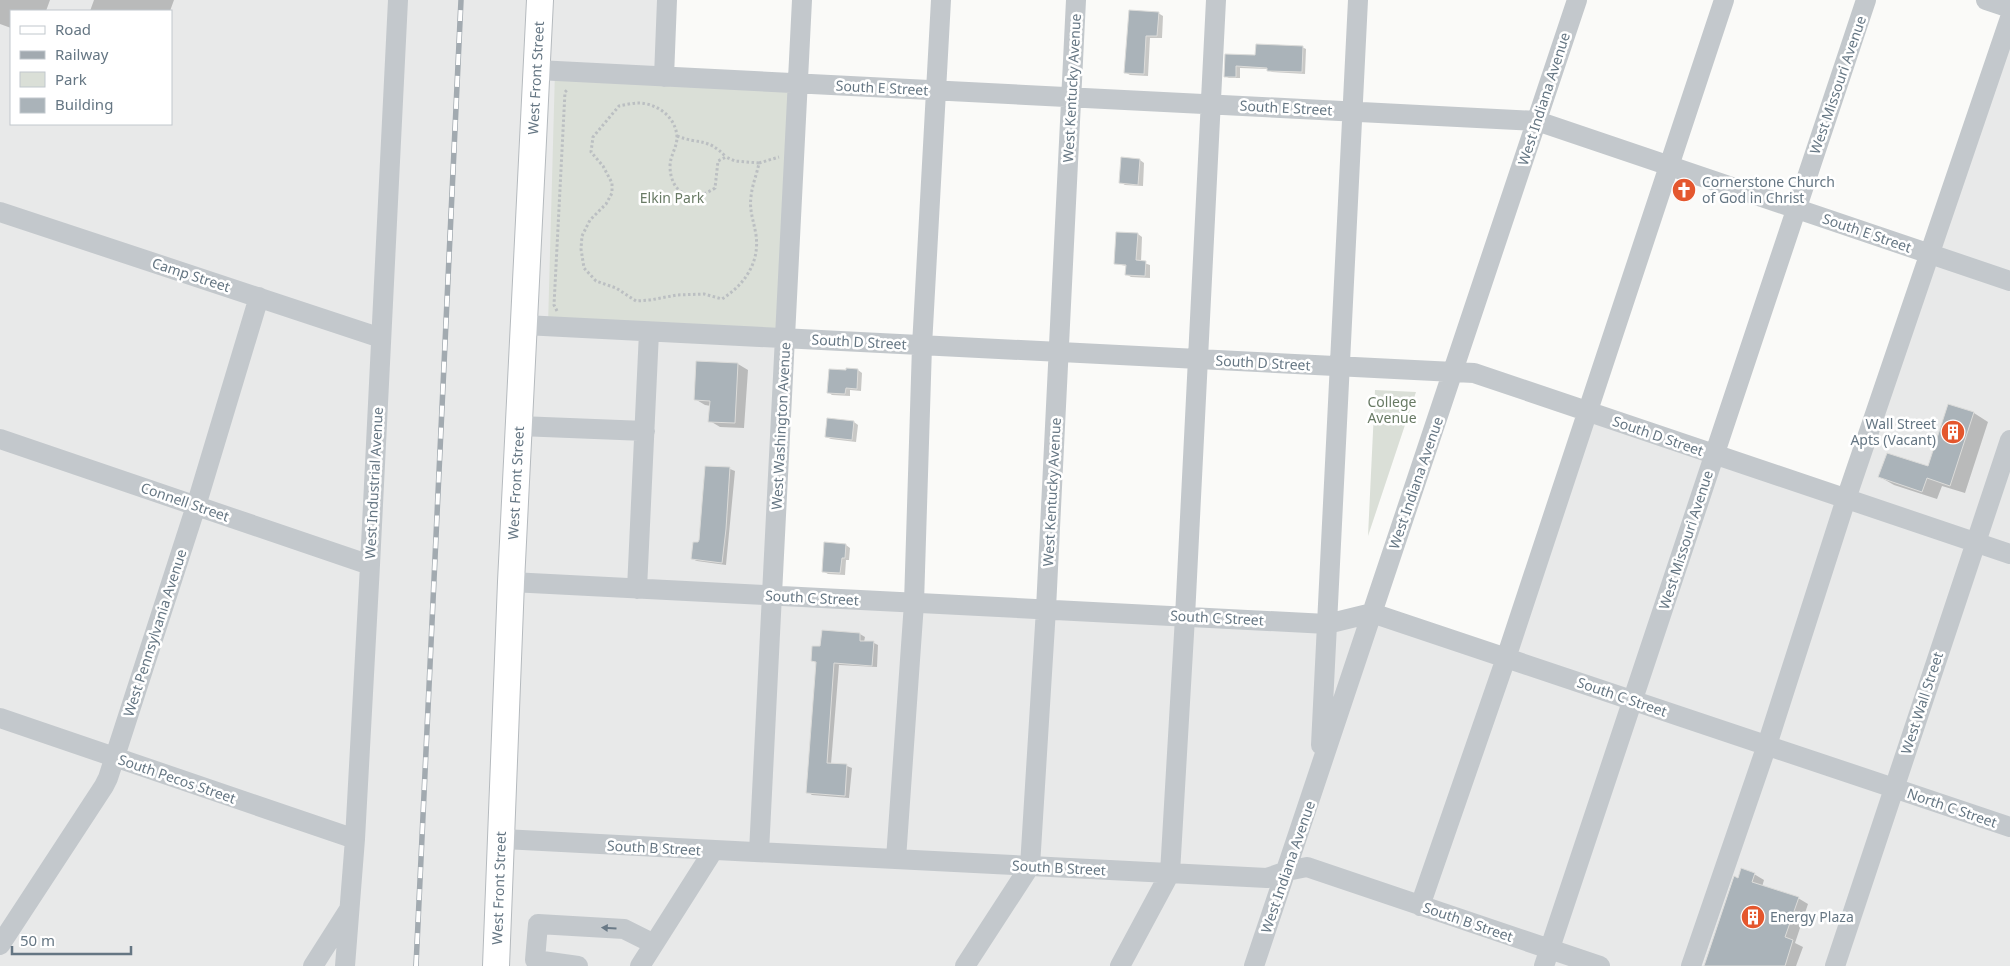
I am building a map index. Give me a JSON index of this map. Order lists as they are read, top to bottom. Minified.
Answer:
{"streets":{"main road":["West Front Street"],"street":["West Missouri Avenue","South E Street","West Kentucky Avenue","West Indiana Avenue","Camp Street","South D Street","West Washington Avenue","West Industrial Avenue","Connell Street","South C Street","West Pennsylvania Avenue","West Wall Street","South Pecos Street","North C Street","South B Street"]},"crossings":[["West Front Street","South E Street"],["West Front Street","South D Street"],["West Front Street","South C Street"],["West Front Street","South B Street"],["West Missouri Avenue","South E Street"],["West Missouri Avenue","South D Street"],["West Missouri Avenue","South C Street"],["West Missouri Avenue","South B Street"],["South E Street","West Kentucky Avenue"],["South E Street","West Indiana Avenue"],["South E Street","West Washington Avenue"],["West Kentucky Avenue","South D Street"],["West Kentucky Avenue","South C Street"],["West Kentucky Avenue","South B Street"],["West Indiana Avenue","South D Street"],["West Indiana Avenue","South C Street"],["West Indiana Avenue","South B Street"],["Camp Street","West Industrial Avenue"],["Camp Street","West Pennsylvania Avenue"],["South D Street","West Washington Avenue"],["South D Street","West Wall Street"],["West Washington Avenue","South C Street"],["West Washington Avenue","South B Street"],["West Industrial Avenue","Connell Street"],["West Industrial Avenue","South Pecos Street"],["Connell Street","West Pennsylvania Avenue"],["South C Street","West Wall Street"],["South C Street","North C Street"],["West Pennsylvania Avenue","South Pecos Street"],["West Wall Street","North C Street"]],"parks":["Elkin Park","College Avenue"],"places":{"church":["Cornerstone Church of God in Christ"],"building":["Wall Street Apts (Vacant)","Energy Plaza"]},"legend":["Road","Railway","Park","Building"],"scale_bar":"50 m"}
